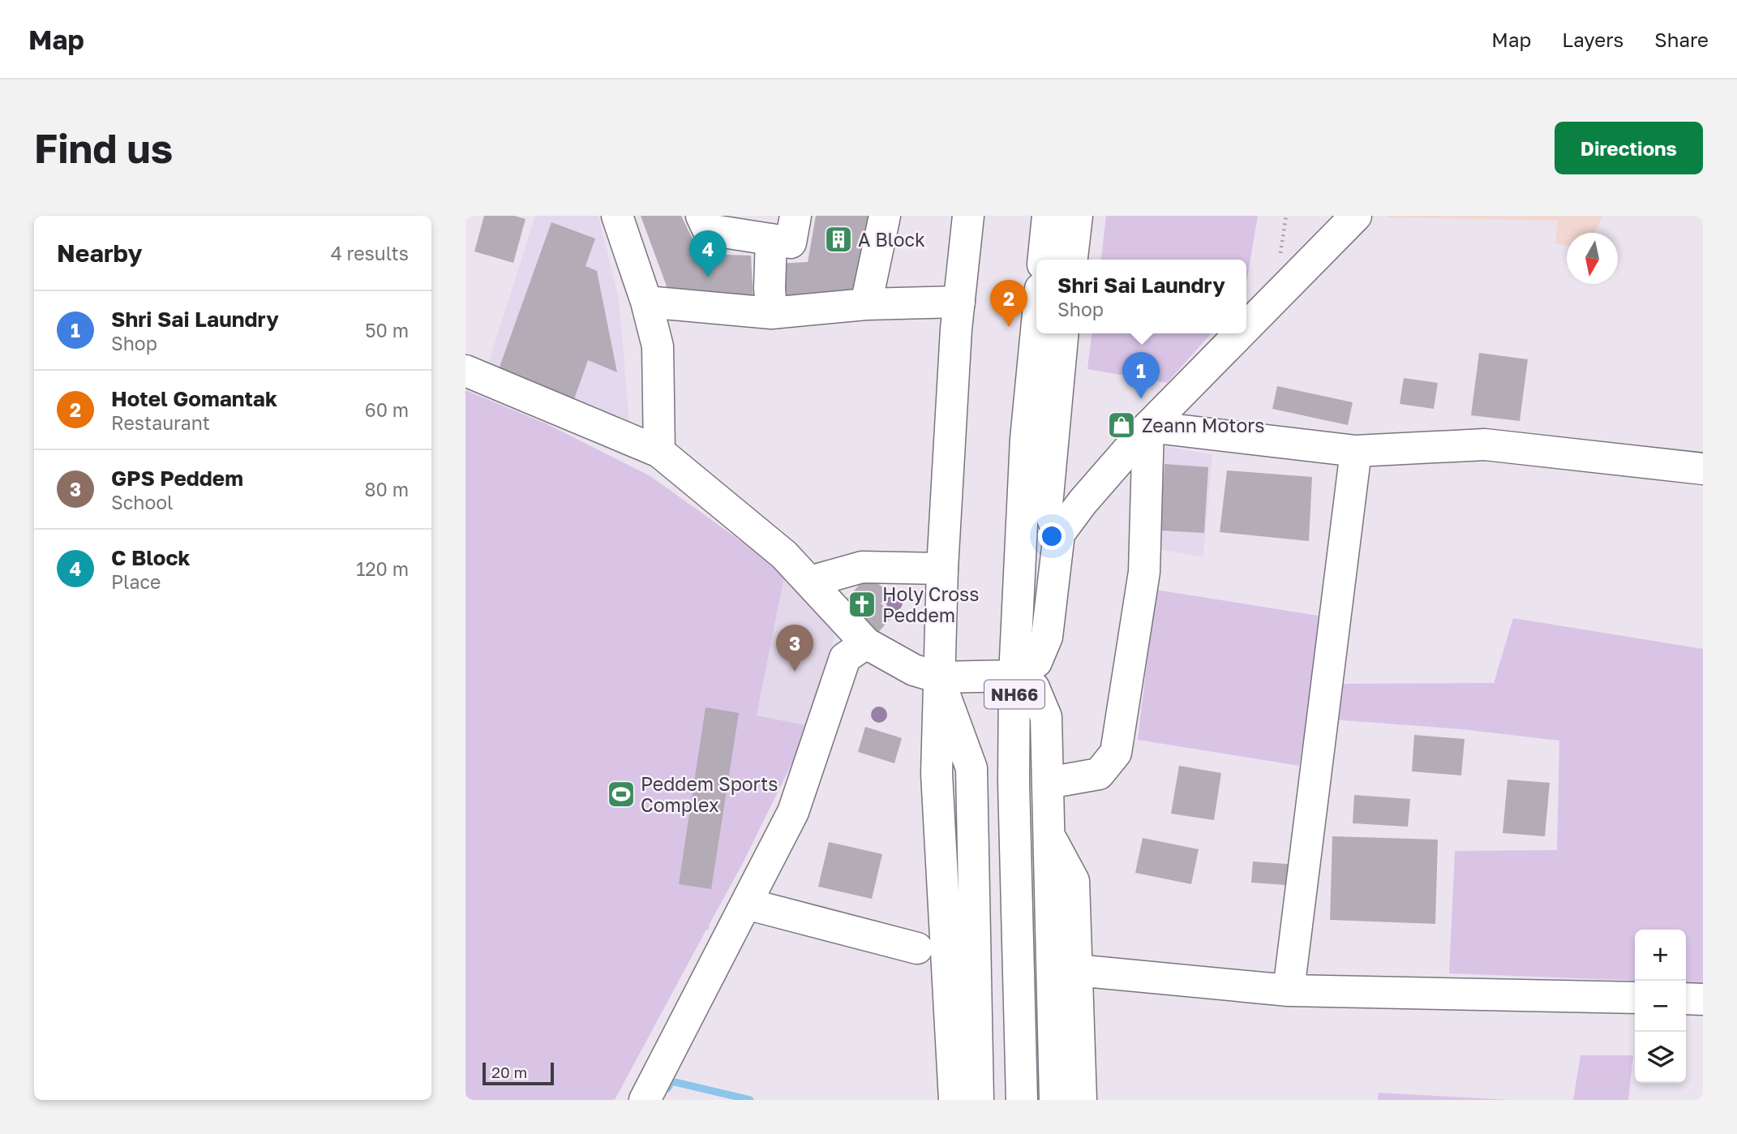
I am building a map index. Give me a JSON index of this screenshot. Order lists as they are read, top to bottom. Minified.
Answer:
{"streets":{"main road":["NH66"]},"places":{"building":["A Block"],"shop":["Zeann Motors"],"church":["Holy Cross Peddem"],"sports":["Peddem Sports Complex"]},"scale_bar":"20 m","north":"bottom","page":{"header":"Map","nav":["Map","Layers","Share"],"buttons":"Directions","title":"Find us","heading":["Nearby","4 results"],"pins":["4","2","1","3"],"popup":["Shri Sai Laundry","Shop"],"list":[{"mark":"1","name":"Shri Sai Laundry","note":"Shop","value":"50 m"},{"mark":"2","name":"Hotel Gomantak","note":"Restaurant","value":"60 m"},{"mark":"3","name":"GPS Peddem","note":"School","value":"80 m"},{"mark":"4","name":"C Block","note":"Place","value":"120 m"}],"map_buttons":["+","−"],"scale":"20 m"}}
